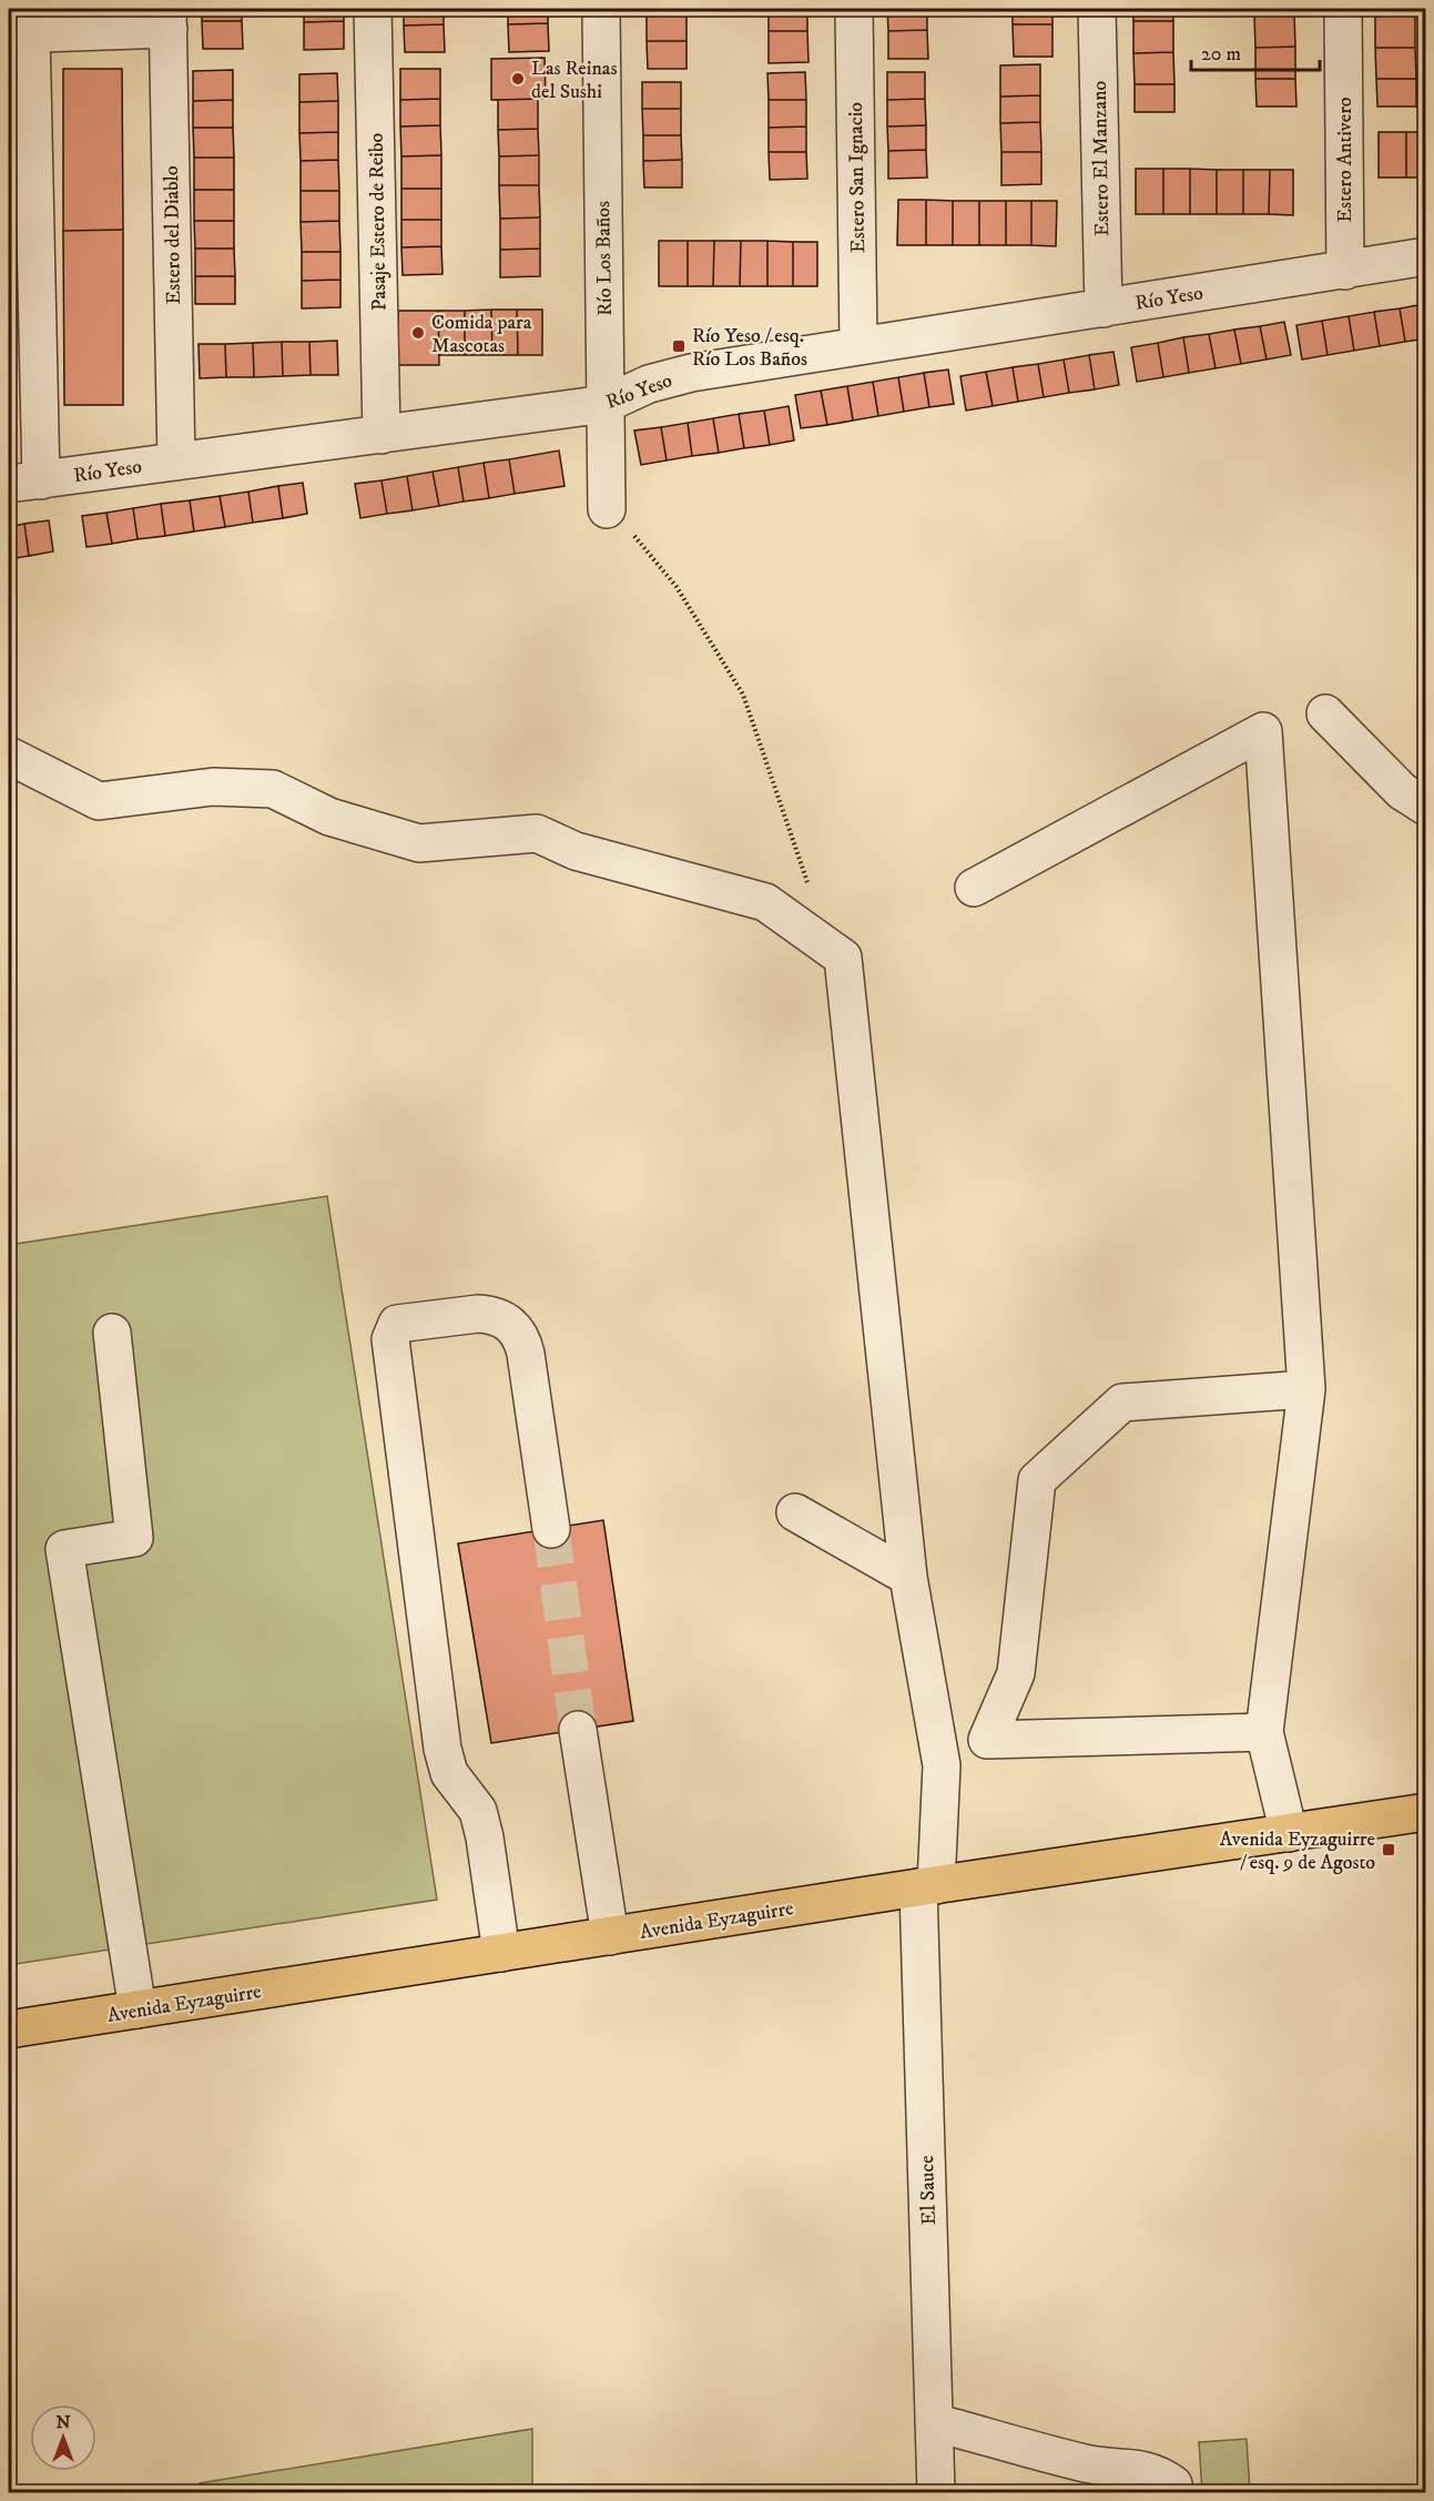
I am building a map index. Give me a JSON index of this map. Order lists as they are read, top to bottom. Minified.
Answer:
{"streets":{"main road":["Avenida Eyzaguirre"],"street":["Estero El Manzano","Estero Antivero","Estero San Ignacio","Pasaje Estero de Reibo","Estero del Diablo","Río Los Baños","Río Yeso","El Sauce"]},"crossings":[["Estero El Manzano","Río Yeso"],["Estero Antivero","Río Yeso"],["Estero San Ignacio","Río Yeso"],["Pasaje Estero de Reibo","Río Yeso"],["Estero del Diablo","Río Yeso"],["Río Los Baños","Río Yeso"],["Avenida Eyzaguirre","El Sauce"]],"places":{"other":["Las Reinas del Sushi","Comida para Mascotas"],"transit":["Río Yeso / esq. Río Los Baños","Avenida Eyzaguirre / esq. 9 de Agosto"]},"scale_bar":"20 m","north":"top"}
